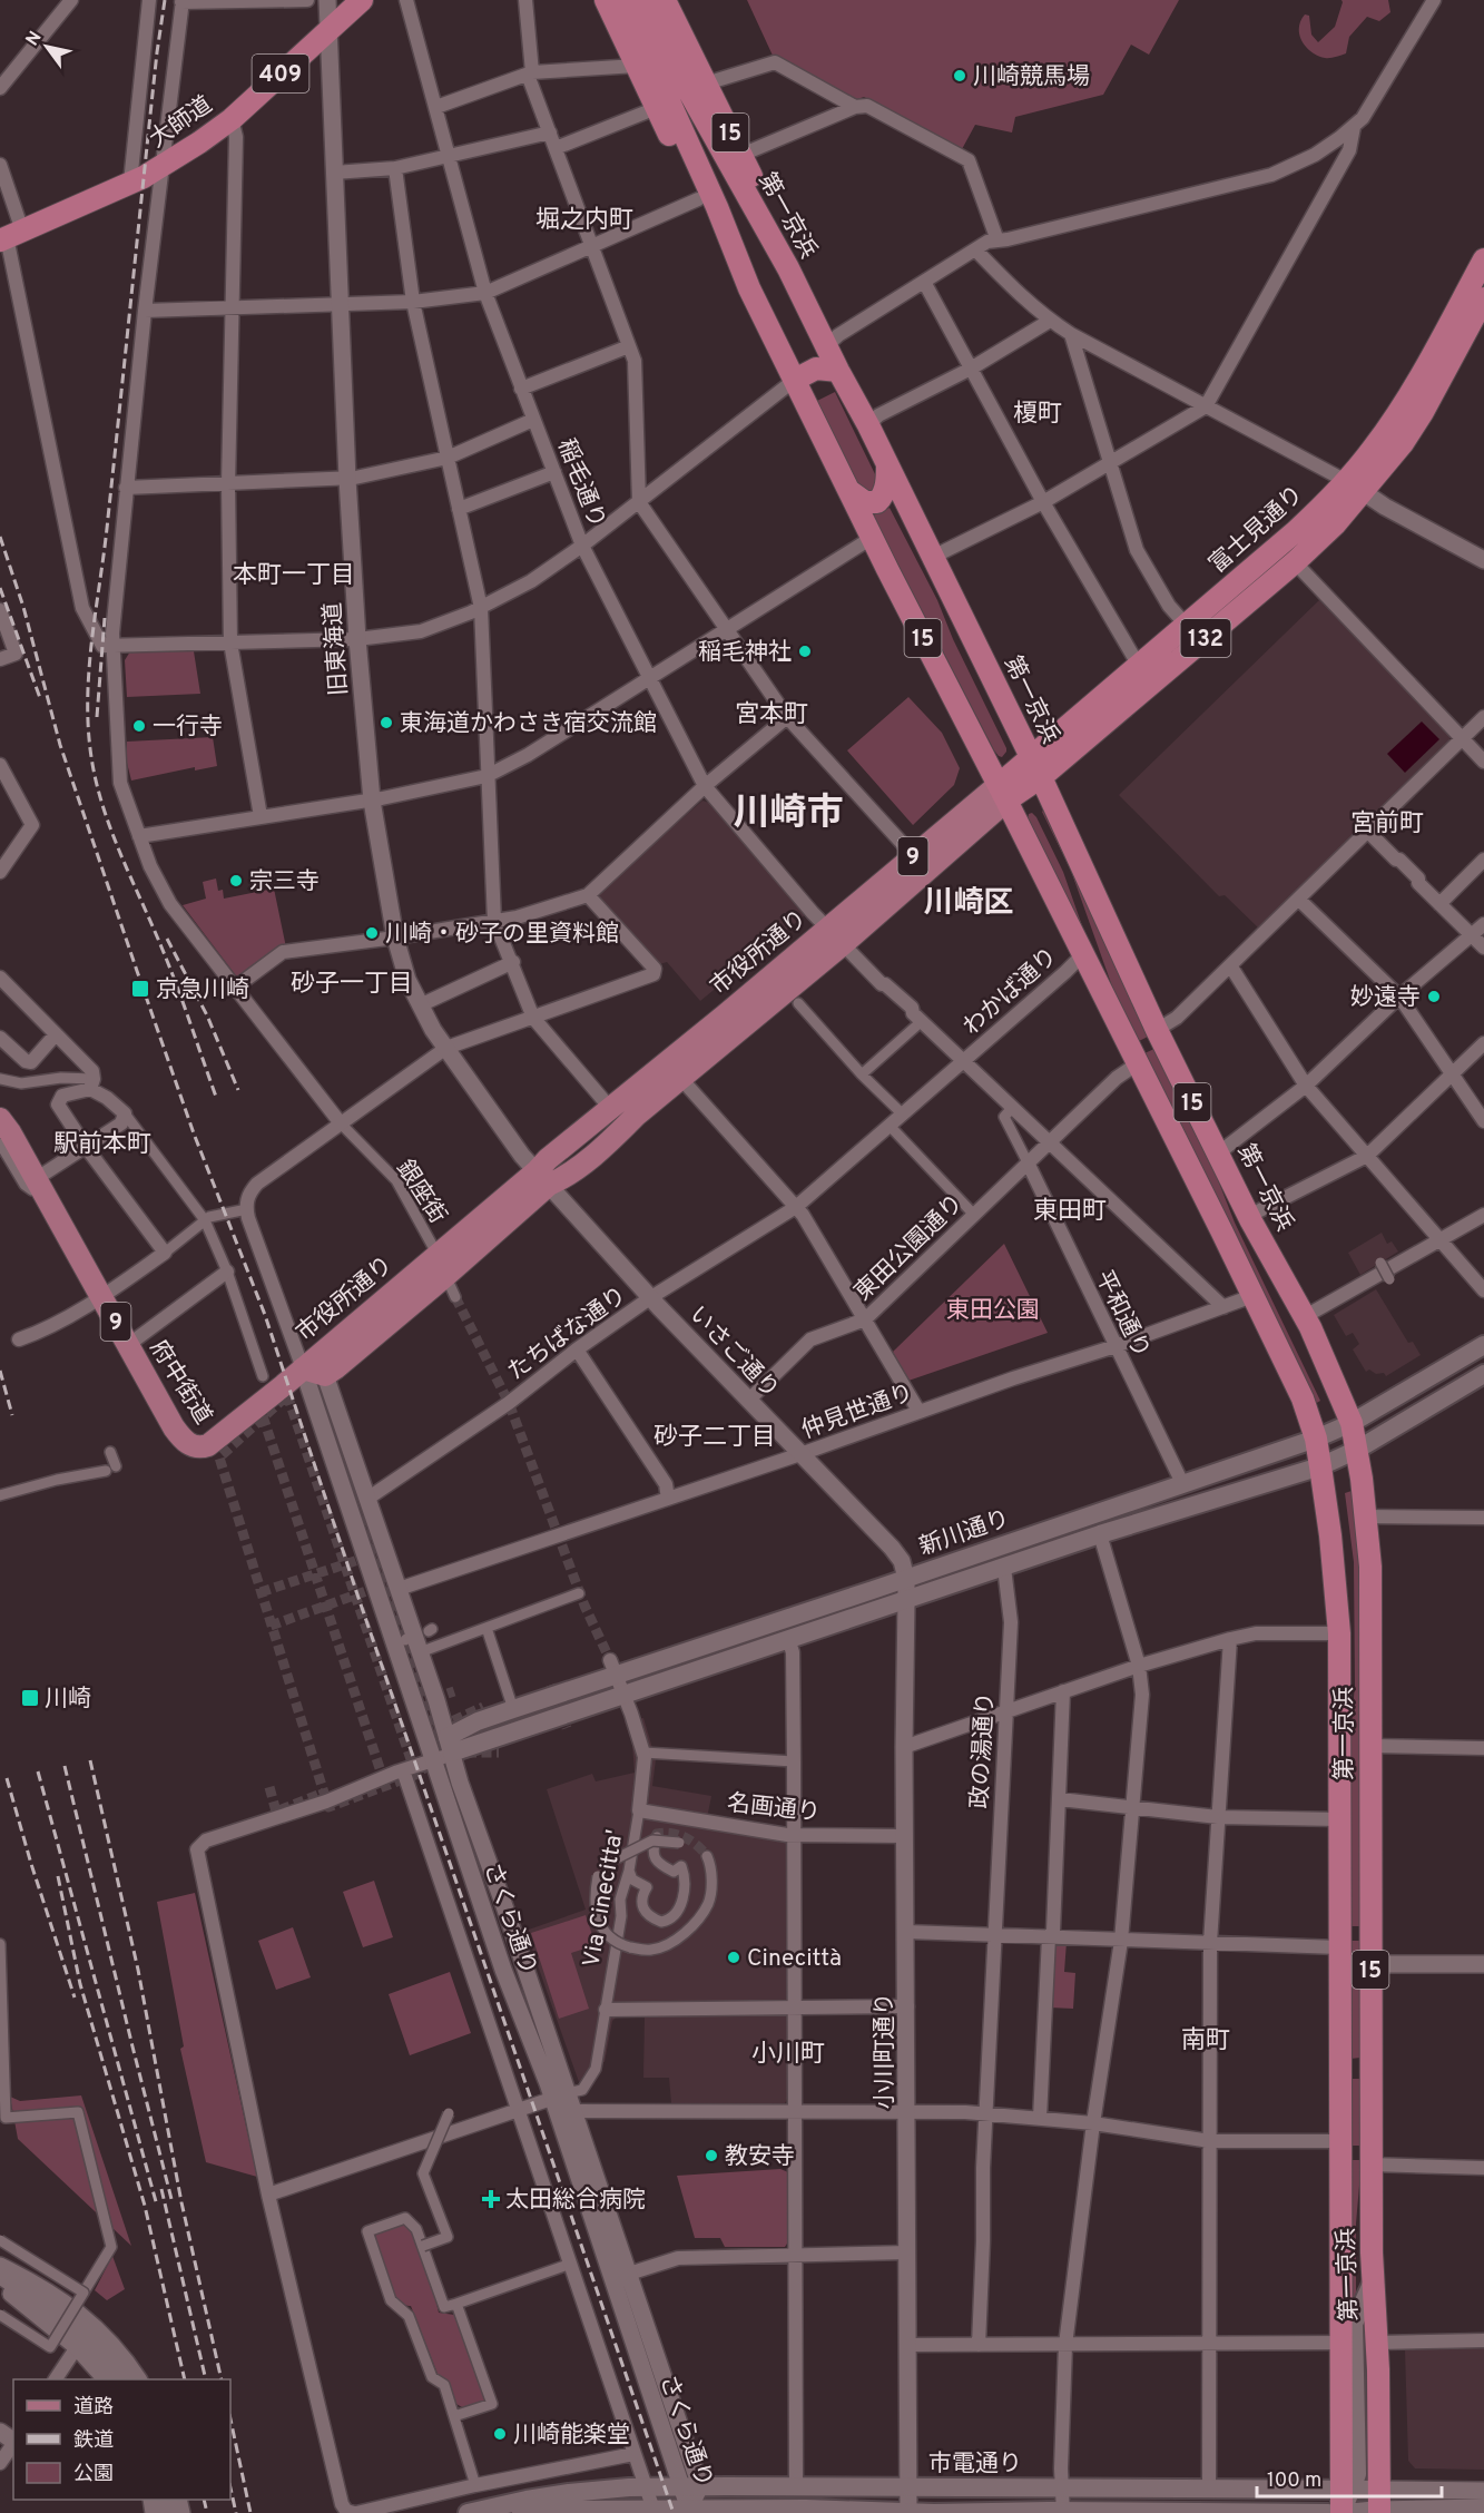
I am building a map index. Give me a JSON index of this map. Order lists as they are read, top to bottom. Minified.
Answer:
{"streets":{"highway":["409","大師道","15","第一京浜","富士見通り","132"],"main road":["9","市役所通り","府中街道","新川通り","市電通り"],"street":["稲毛通り","旧東海道","わかば通り","銀座街","東田公園通り","平和通り","たちばな通り","いさご通り","仲見世通り","政の湯通り","名画通り","Via Cinecitta'","さくら通り","小川町通り"]},"crossings":[["大師道","旧東海道"],["15","第一京浜"],["第一京浜","富士見通り"],["第一京浜","132"],["第一京浜","市役所通り"],["第一京浜","わかば通り"],["第一京浜","仲見世通り"],["第一京浜","新川通り"],["第一京浜","市電通り"],["稲毛通り","市役所通り"],["富士見通り","132"],["富士見通り","市役所通り"],["132","市役所通り"],["旧東海道","市役所通り"],["旧東海道","いさご通り"],["市役所通り","銀座街"],["市役所通り","いさご通り"],["市役所通り","府中街道"],["市役所通り","さくら通り"],["わかば通り","たちばな通り"],["東田公園通り","平和通り"],["東田公園通り","いさご通り"],["平和通り","仲見世通り"],["平和通り","新川通り"],["たちばな通り","いさご通り"],["たちばな通り","さくら通り"],["いさご通り","仲見世通り"],["いさご通り","新川通り"],["いさご通り","小川町通り"],["府中街道","さくら通り"],["仲見世通り","さくら通り"],["新川通り","政の湯通り"],["新川通り","Via Cinecitta'"],["新川通り","さくら通り"],["新川通り","小川町通り"],["名画通り","Via Cinecitta'"],["名画通り","小川町通り"],["Via Cinecitta'","さくら通り"],["さくら通り","市電通り"],["小川町通り","市電通り"]],"districts":["堀之内町","榎町","本町一丁目","宮本町","川崎市","宮前町","川崎区","砂子一丁目","駅前本町","東田町","砂子二丁目","南町","小川町"],"parks":["東田公園"],"places":{"other":["川崎競馬場","稲毛神社","東海道かわさき宿交流館","一行寺","宗三寺","川崎・砂子の里資料館","妙遠寺","Cinecittà","教安寺","川崎能楽堂"],"transit":["京急川崎","川崎"],"health":["太田総合病院"]},"legend":["道路","鉄道","公園"],"scale_bar":"100 m","north":"top left"}
